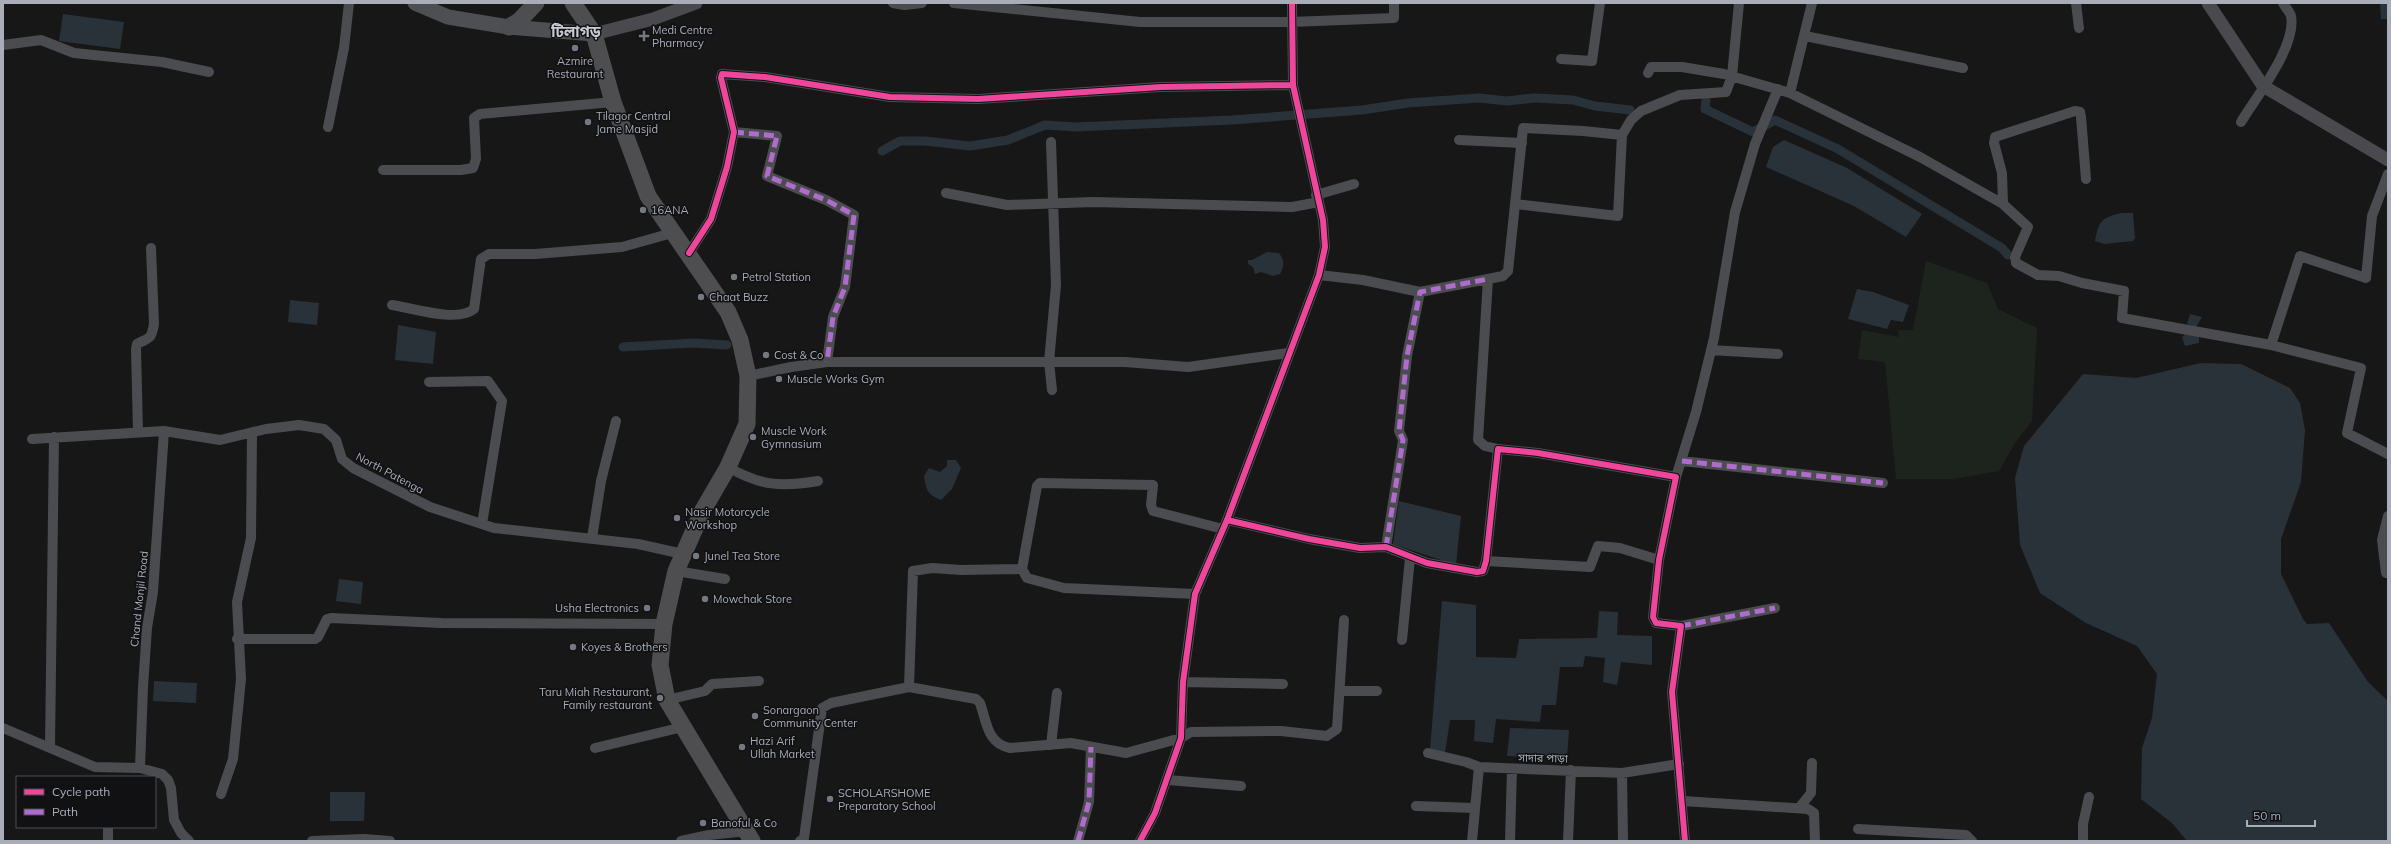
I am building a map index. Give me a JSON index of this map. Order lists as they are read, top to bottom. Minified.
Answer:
{"streets":{"street":["North Patenga","Chand Monjil Road","সাদার পাড়া"]},"crossings":[["North Patenga","Chand Monjil Road"]],"districts":["টিলাগড়"],"places":{"health":["Medi Centre Pharmacy"],"other":["Azmire Restaurant","Tilagor Central Jame Masjid","16ANA","Petrol Station","Chaat Buzz","Cost & Co","Muscle Works Gym","Muscle Work Gymnasium","Nasir Motorcycle Workshop","Junel Tea Store","Mowchak Store","Usha Electronics","Koyes & Brothers","Taru Miah Restaurant, Family restaurant","Sonargaon Community Center","Hazi Arif Ullah Market","SCHOLARSHOME Preparatory School","Banoful & Co"]},"legend":["Cycle path","Path"],"scale_bar":"50 m"}
